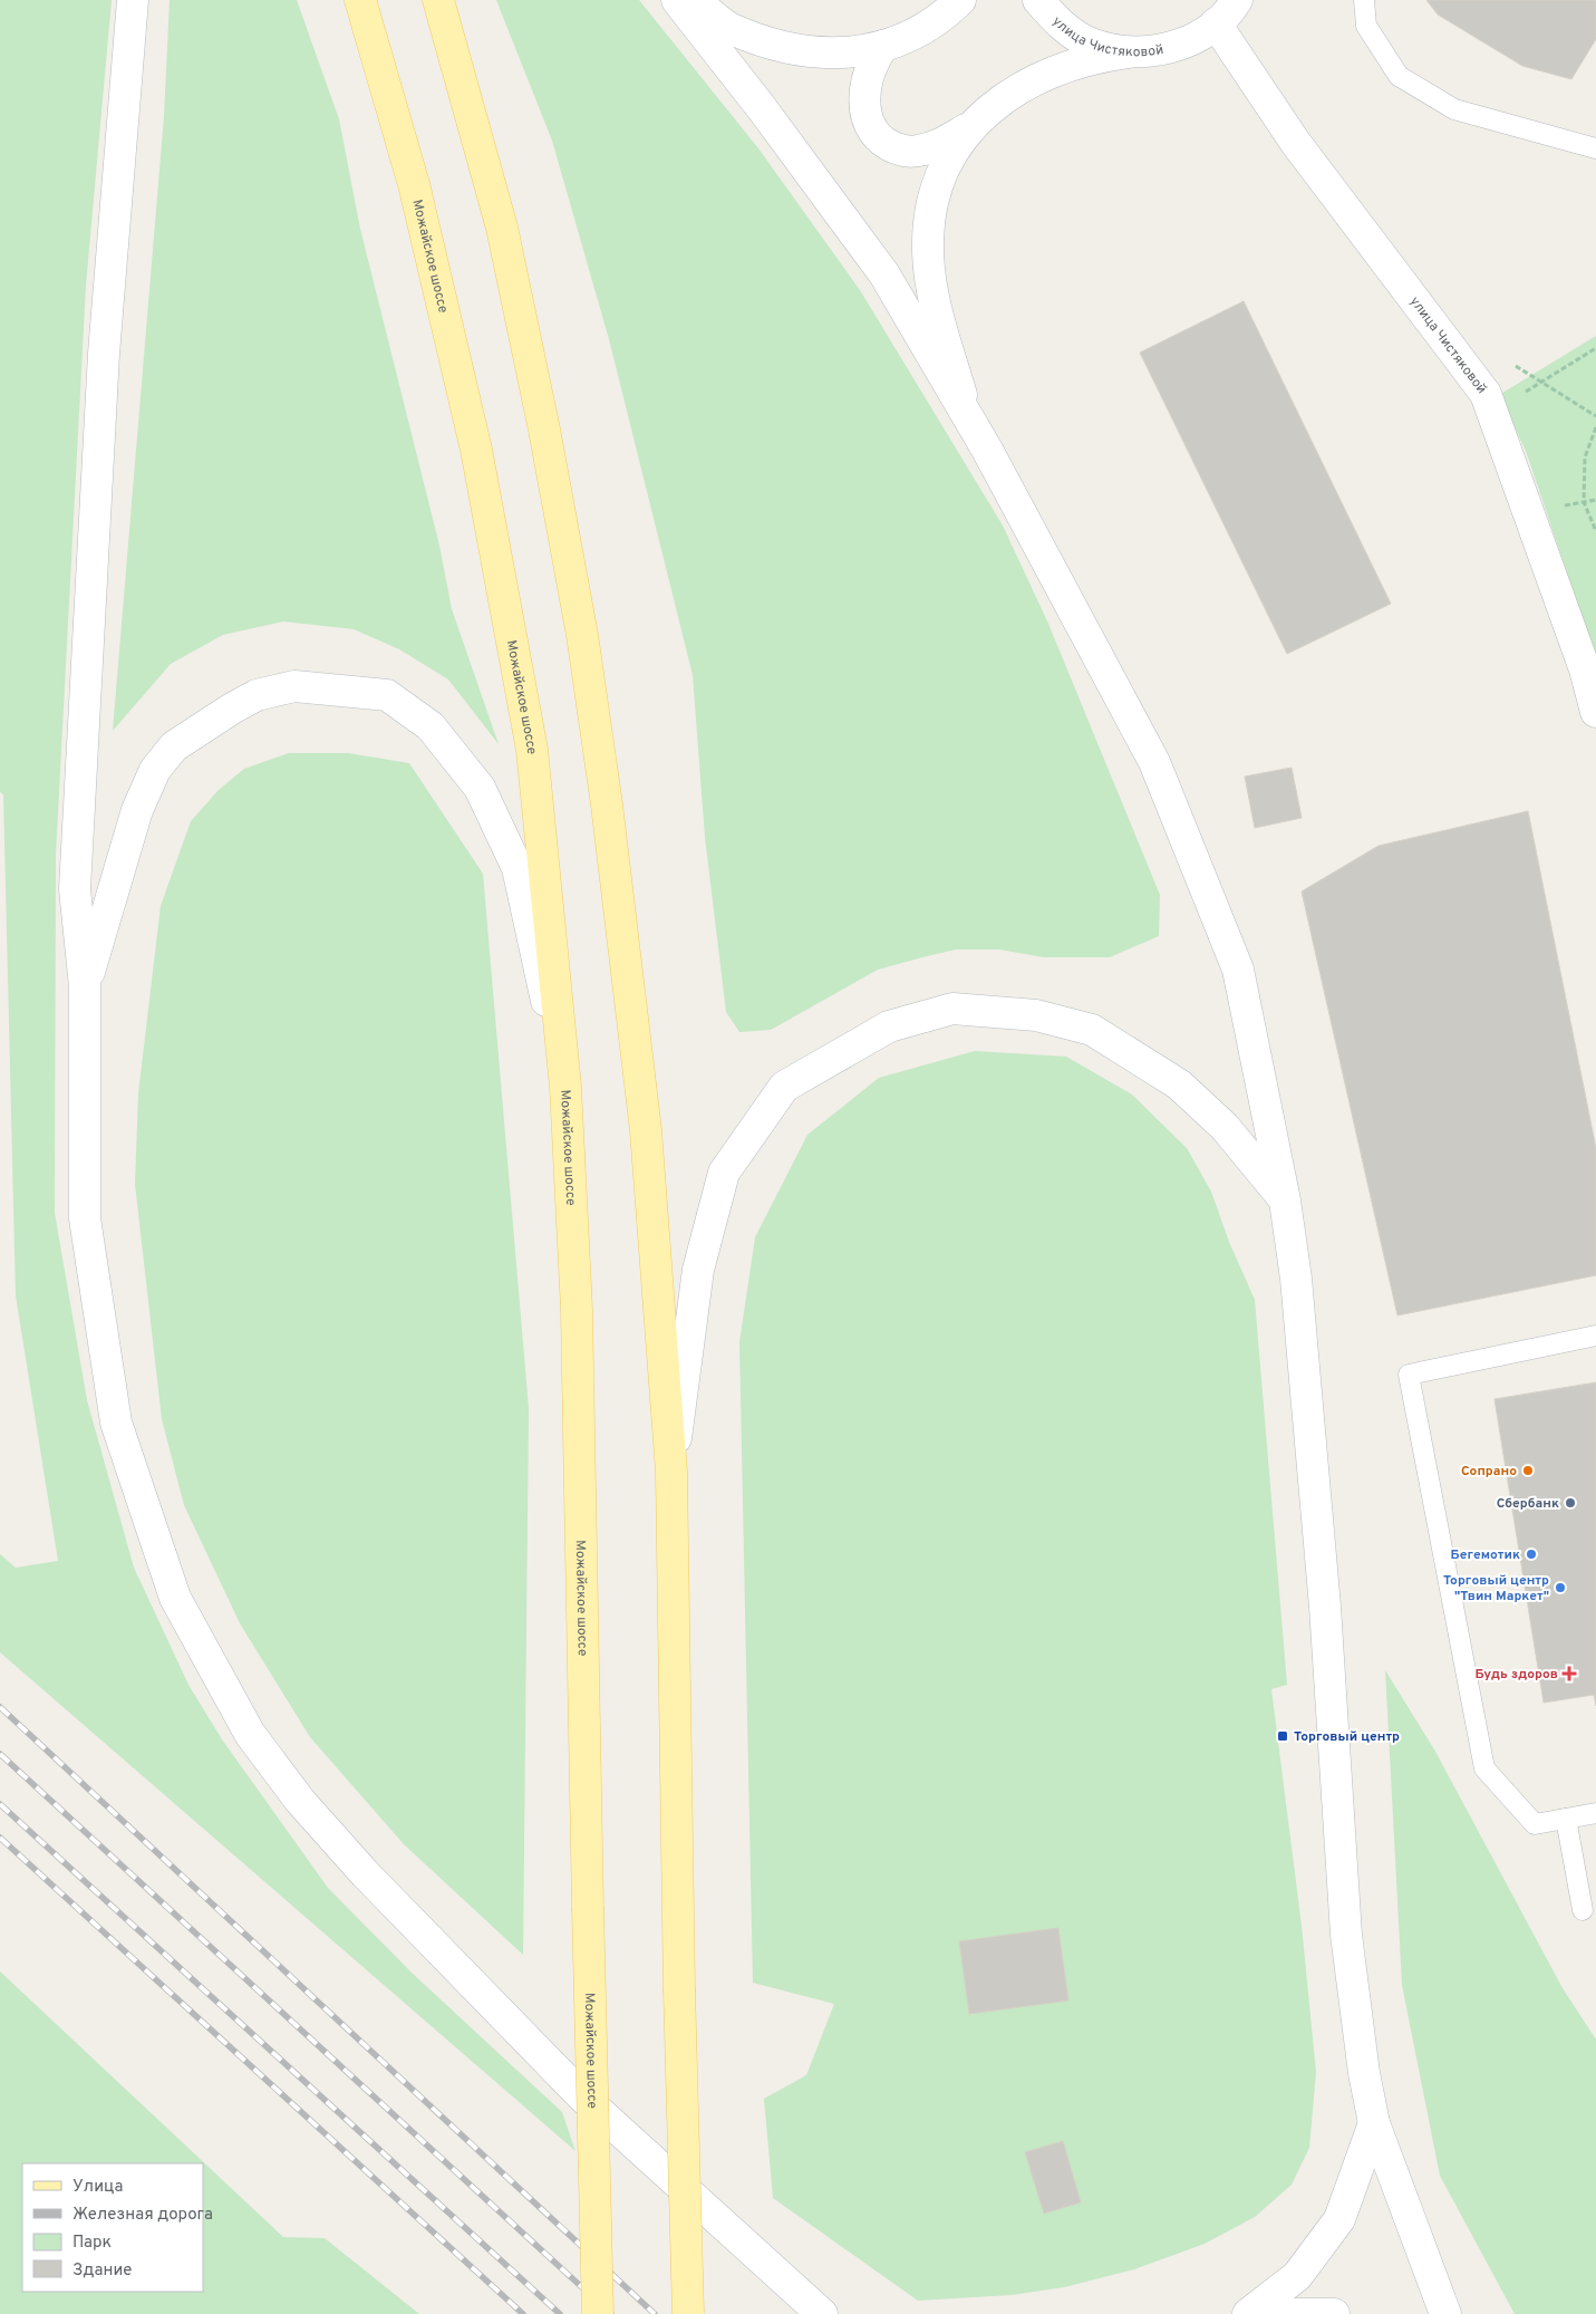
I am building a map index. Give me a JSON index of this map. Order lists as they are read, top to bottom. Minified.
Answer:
{"streets":{"main road":["Можайское шоссе"],"street":["улица Чистяковой"]},"places":{"other":["Сопрано","Сбербанк","Бегемотик","Торговый центр \"Твин Маркет\""],"health":["Будь здоров"],"transit":["Торговый центр"]},"legend":["Улица","Железная дорога","Парк","Здание"]}
